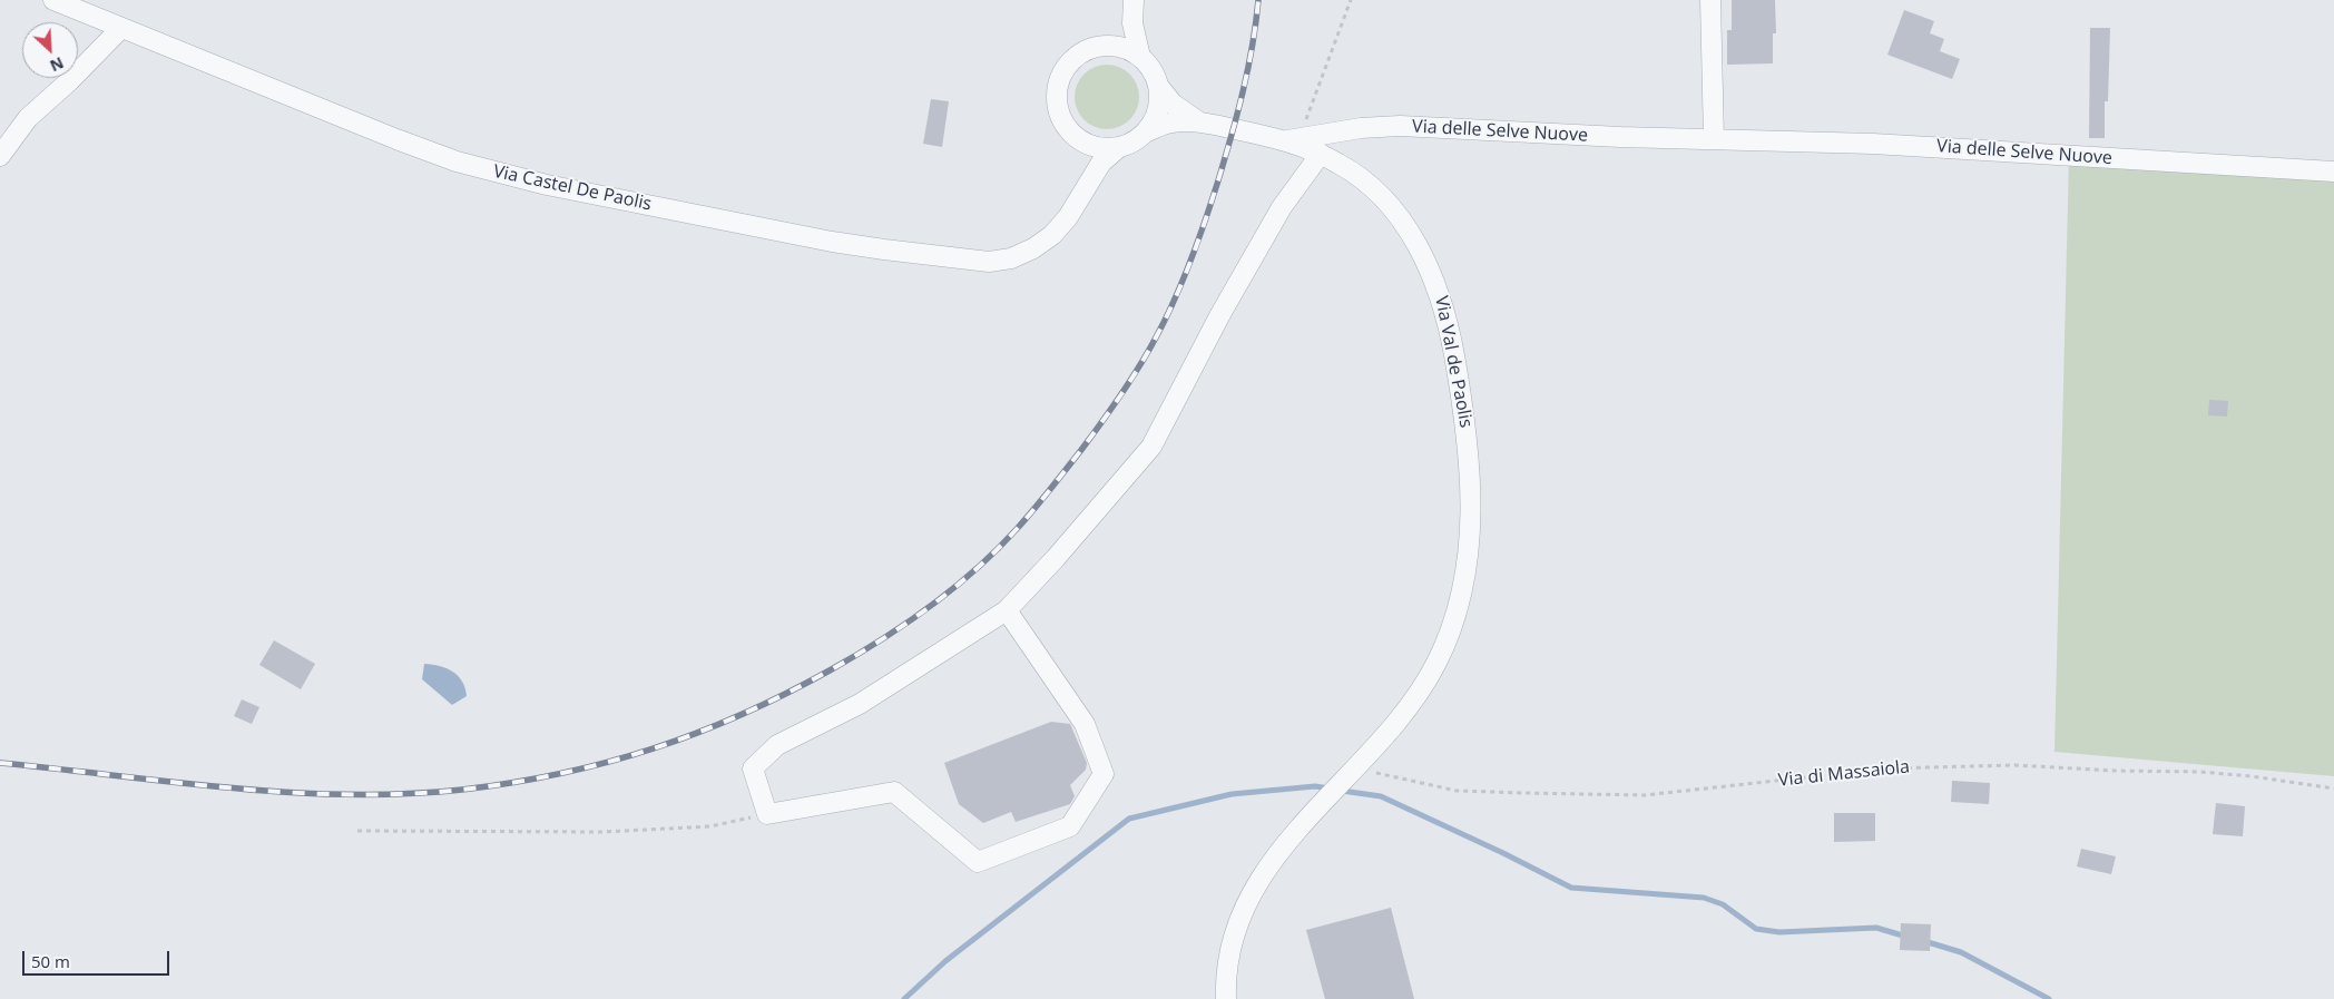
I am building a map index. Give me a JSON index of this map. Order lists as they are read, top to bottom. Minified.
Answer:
{"streets":{"street":["Via delle Selve Nuove","Via Castel De Paolis","Via Val de Paolis"],"path":["Via di Massaiola"]},"crossings":[["Via delle Selve Nuove","Via Val de Paolis"],["Via Castel De Paolis","Via Val de Paolis"],["Via Val de Paolis","Via di Massaiola"]],"scale_bar":"50 m","north":"bottom right"}
